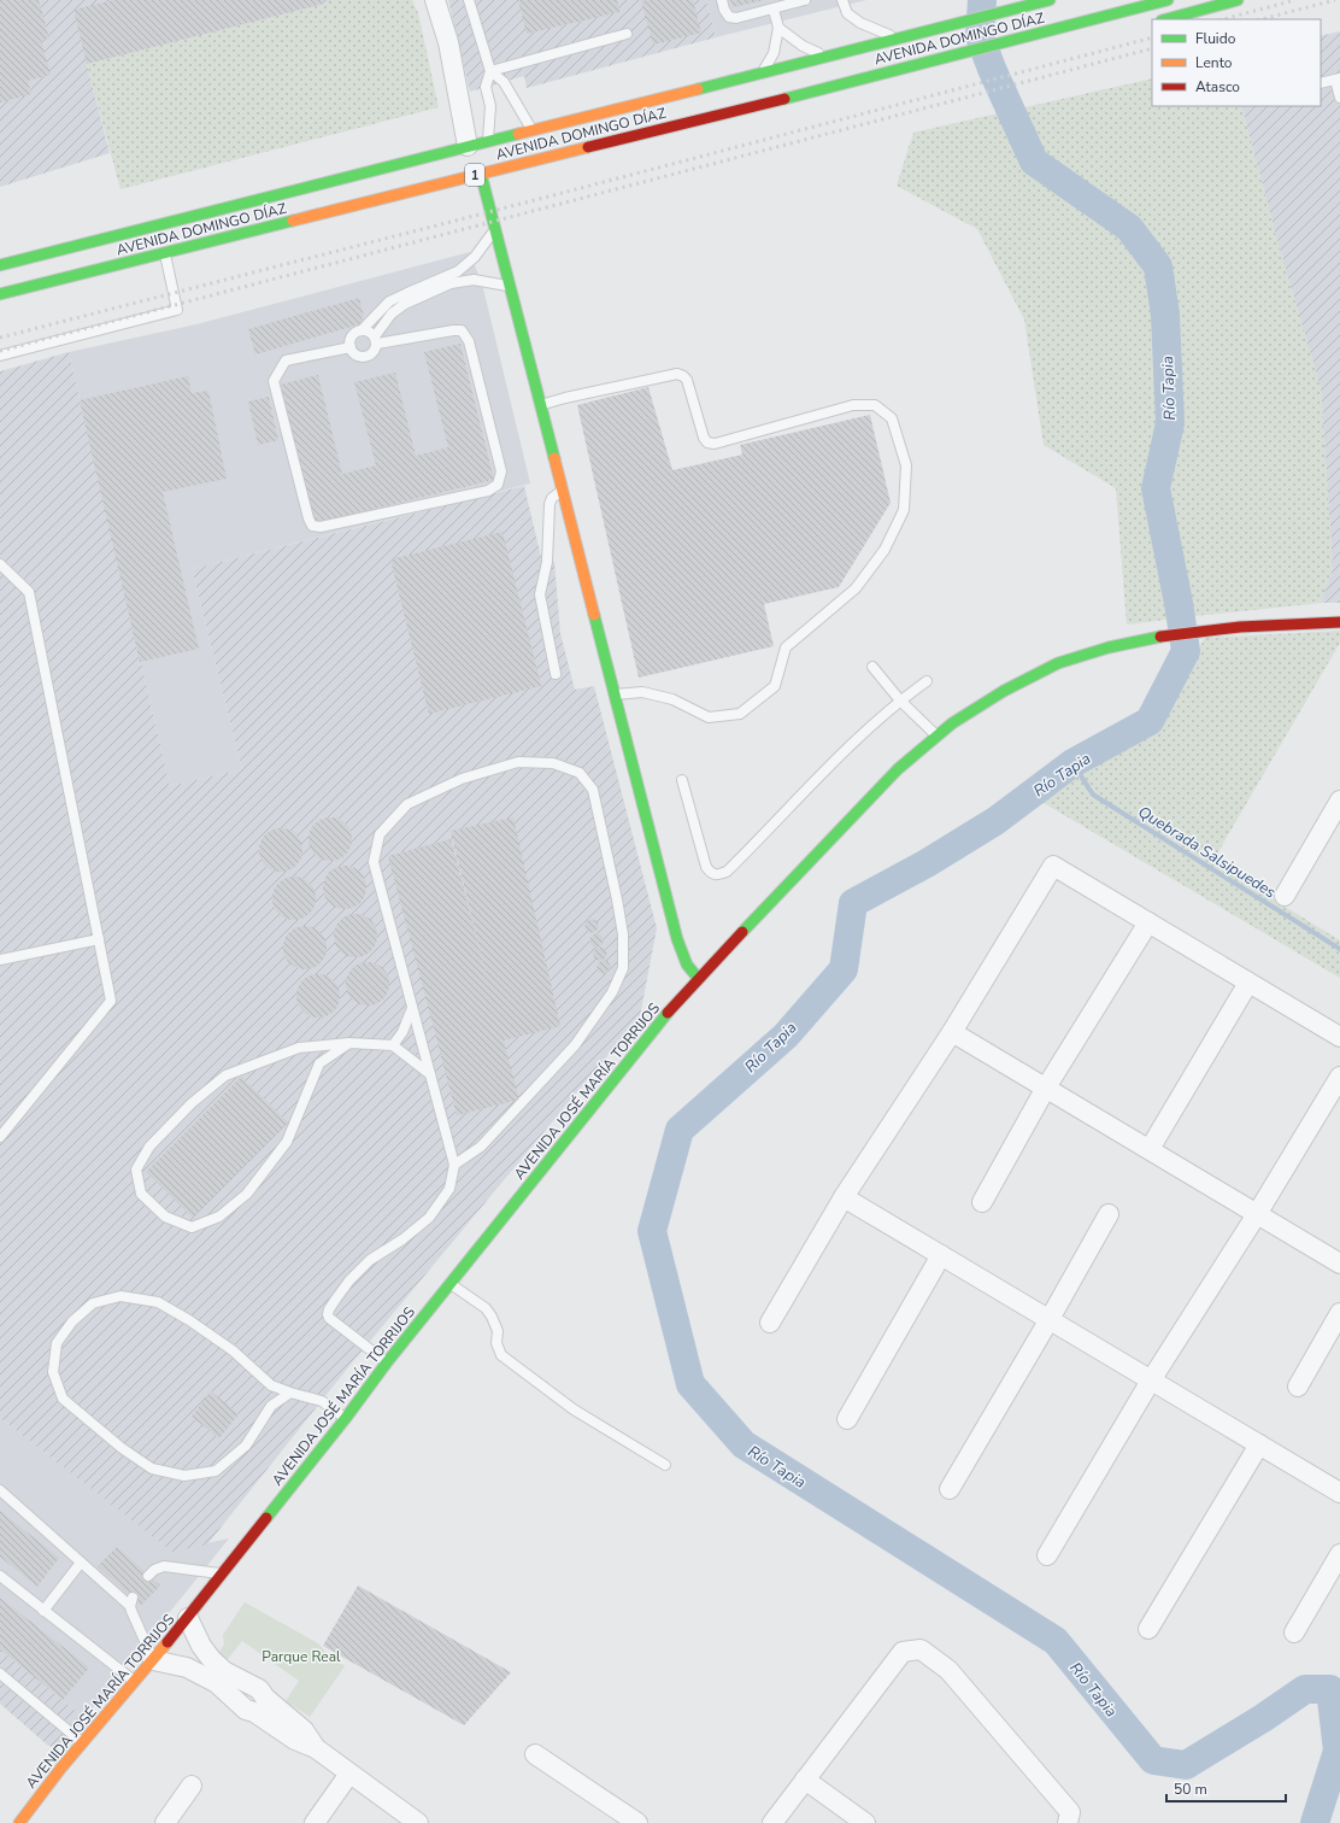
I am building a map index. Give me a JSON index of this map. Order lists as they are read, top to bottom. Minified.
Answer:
{"streets":{"main road":["AVENIDA DOMINGO DÍAZ","1","AVENIDA JOSÉ MARÍA TORRIJOS"]},"water":["Río Tapia","Quebrada Salsipuedes"],"parks":["Parque Real"],"legend":["Fluido","Lento","Atasco"],"scale_bar":"50 m"}
